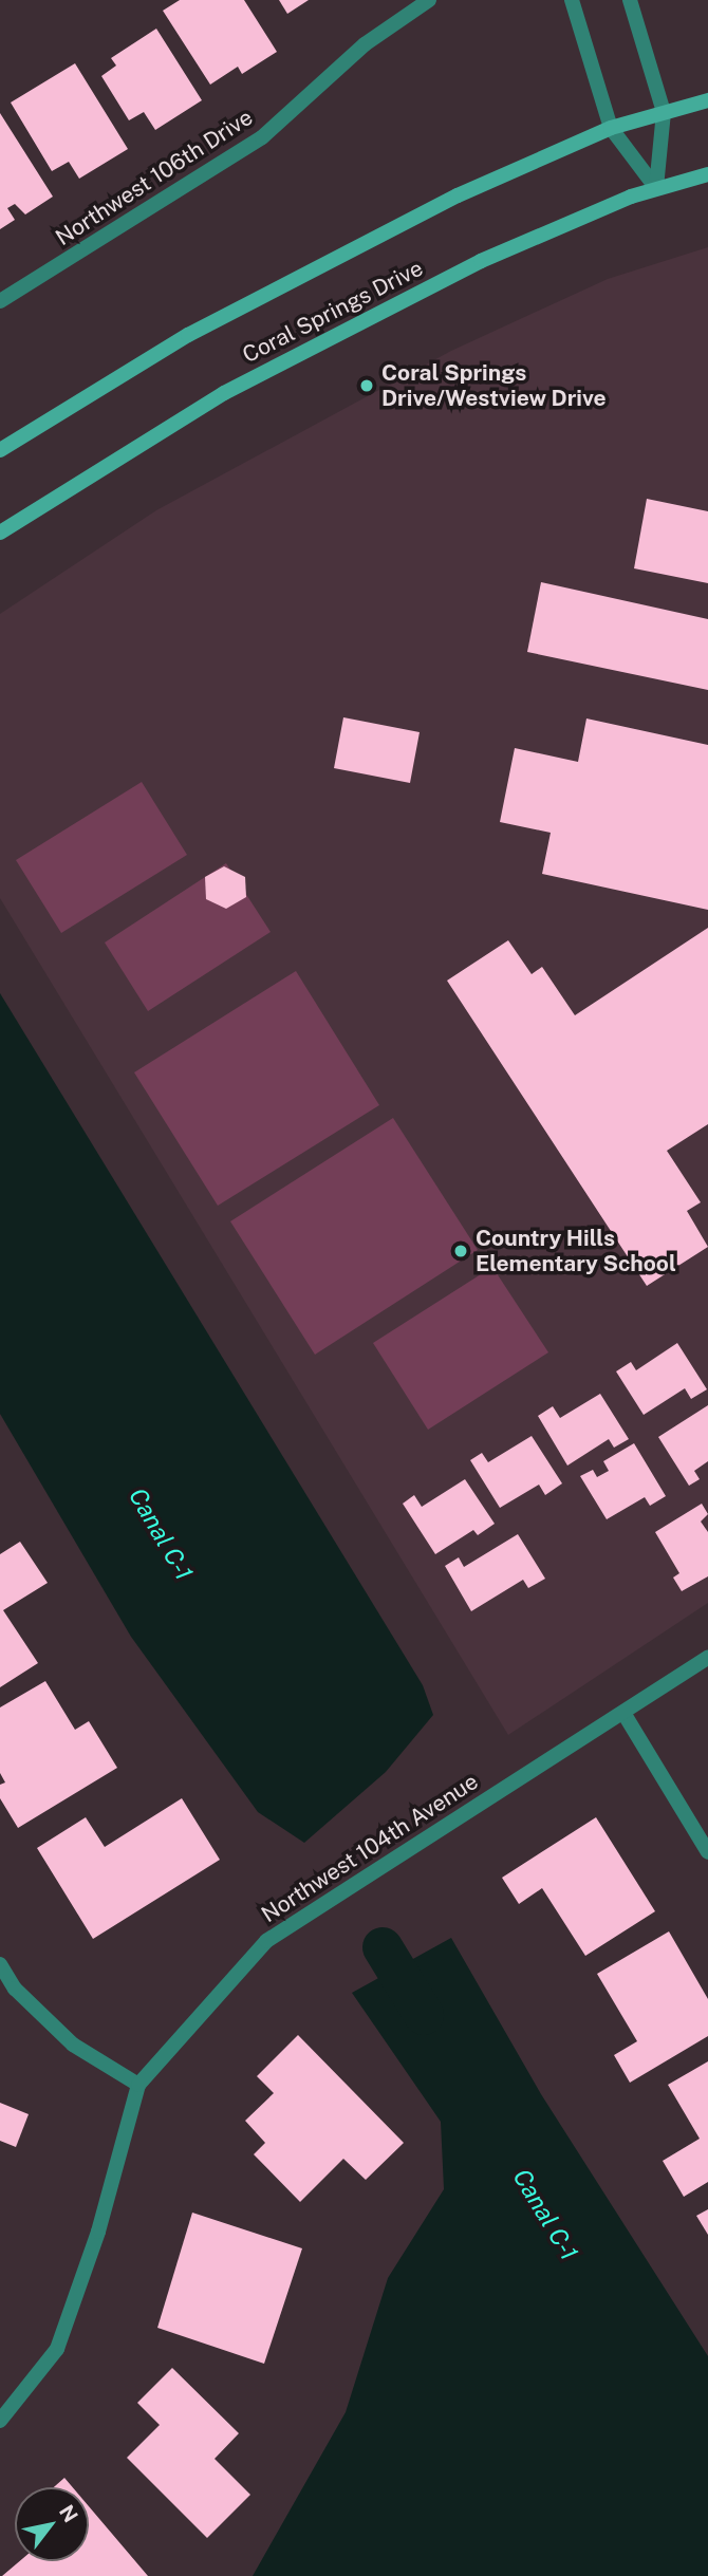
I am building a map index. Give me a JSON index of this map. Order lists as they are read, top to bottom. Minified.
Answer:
{"streets":{"main road":["Coral Springs Drive"],"street":["Northwest 106th Drive","Northwest 104th Avenue"]},"water":["Canal C-1"],"places":["Coral Springs Drive/Westview Drive","Country Hills Elementary School"],"north":"top right"}
